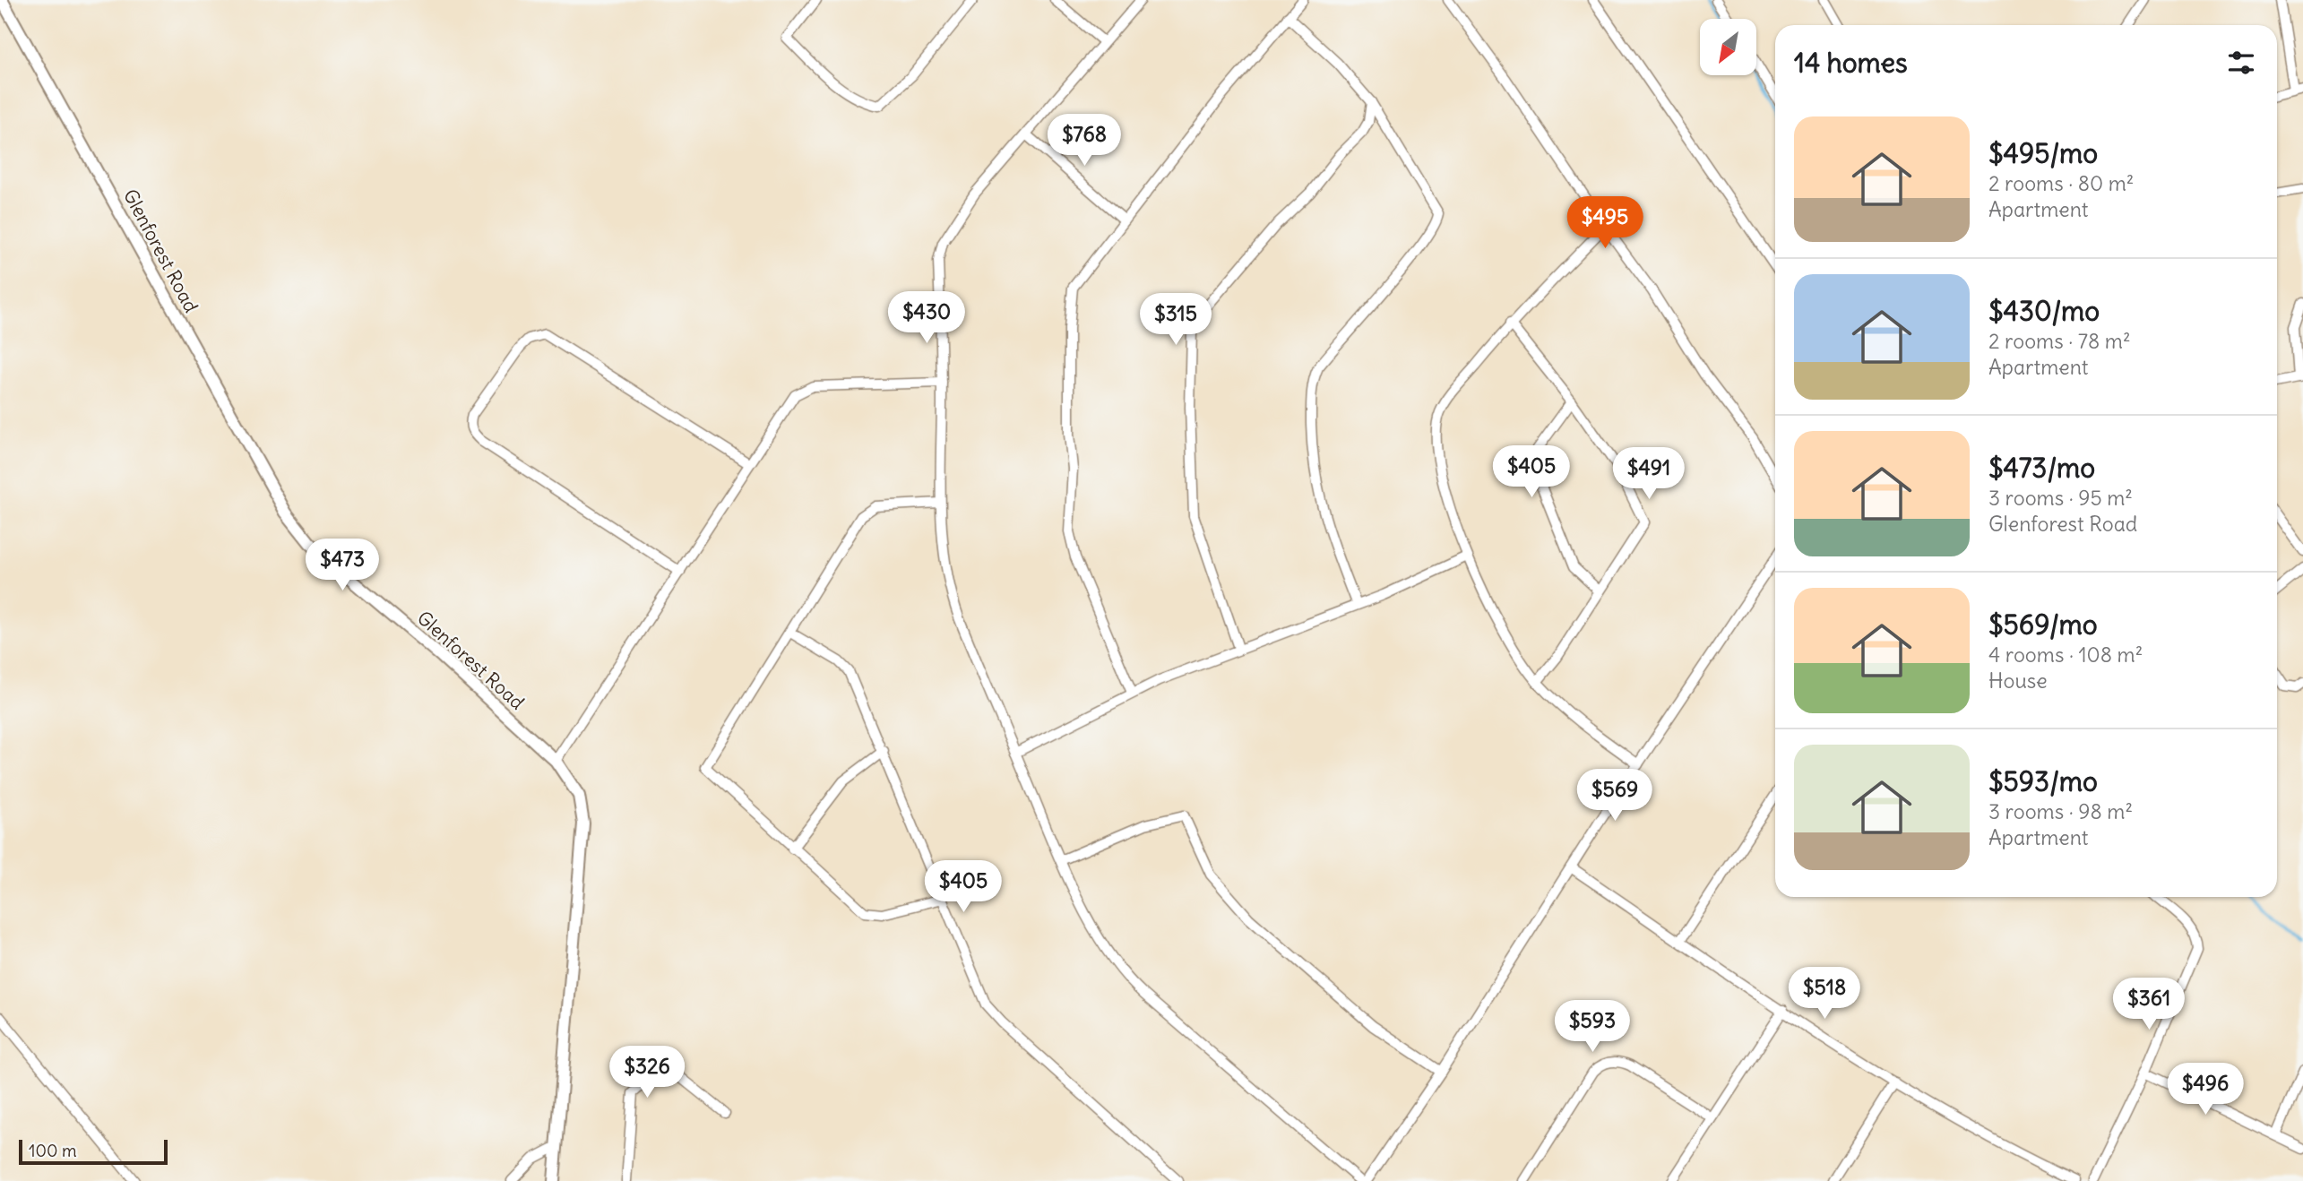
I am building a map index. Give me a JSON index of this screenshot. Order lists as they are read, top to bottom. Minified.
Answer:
{"streets":{"street":["Glenforest Road"]},"scale_bar":"100 m","north":"bottom left","page":{"heading":"14 homes","list":[{"name":"$495/mo","note":"2 rooms · 80 m² · Apartment"},{"name":"$430/mo","note":"2 rooms · 78 m² · Apartment"},{"name":"$473/mo","note":"3 rooms · 95 m² · Glenforest Road"},{"name":"$569/mo","note":"4 rooms · 108 m² · House"},{"name":"$593/mo","note":"3 rooms · 98 m² · Apartment"}],"price":["$768","$495","$430","$315","$405","$491","$473","$569","$405","$518","$361","$593","$326","$496"],"scale":"100 m"}}
